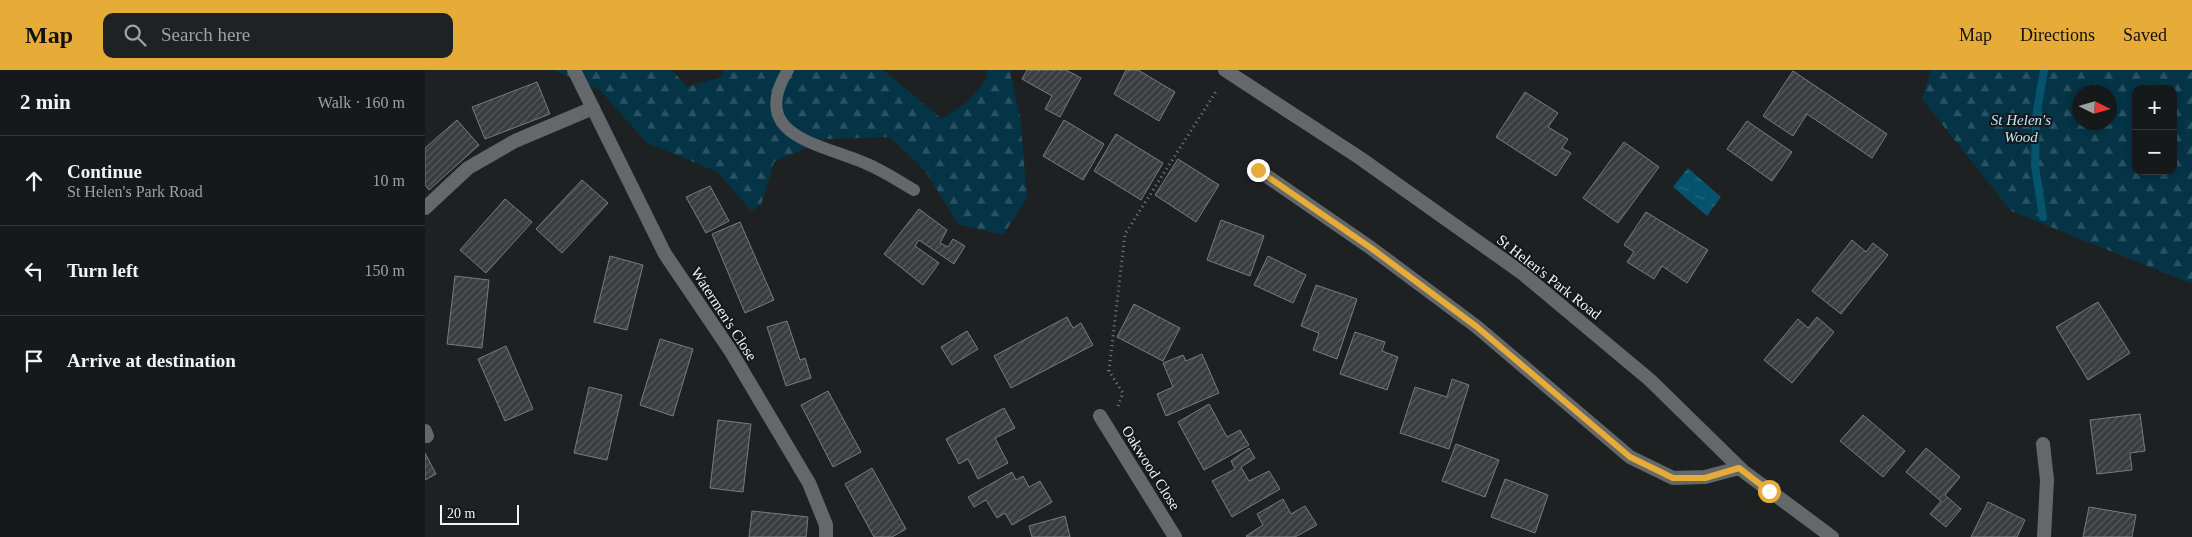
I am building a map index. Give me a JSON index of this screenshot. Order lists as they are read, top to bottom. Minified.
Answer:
{"streets":{"street":["St Helen's Park Road","Watermen's Close","Oakwood Close"]},"parks":["St Helen's Wood"],"scale_bar":"20 m","north":"right","page":{"header":"Map","search":"Search here","nav":["Map","Directions","Saved"],"heading":["2 min","Walk · 160 m"],"map_buttons":["+","−"],"list":[["Continue","St Helen's Park Road","10 m"],["Turn left","150 m"],"Arrive at destination"],"scale":"20 m"}}
